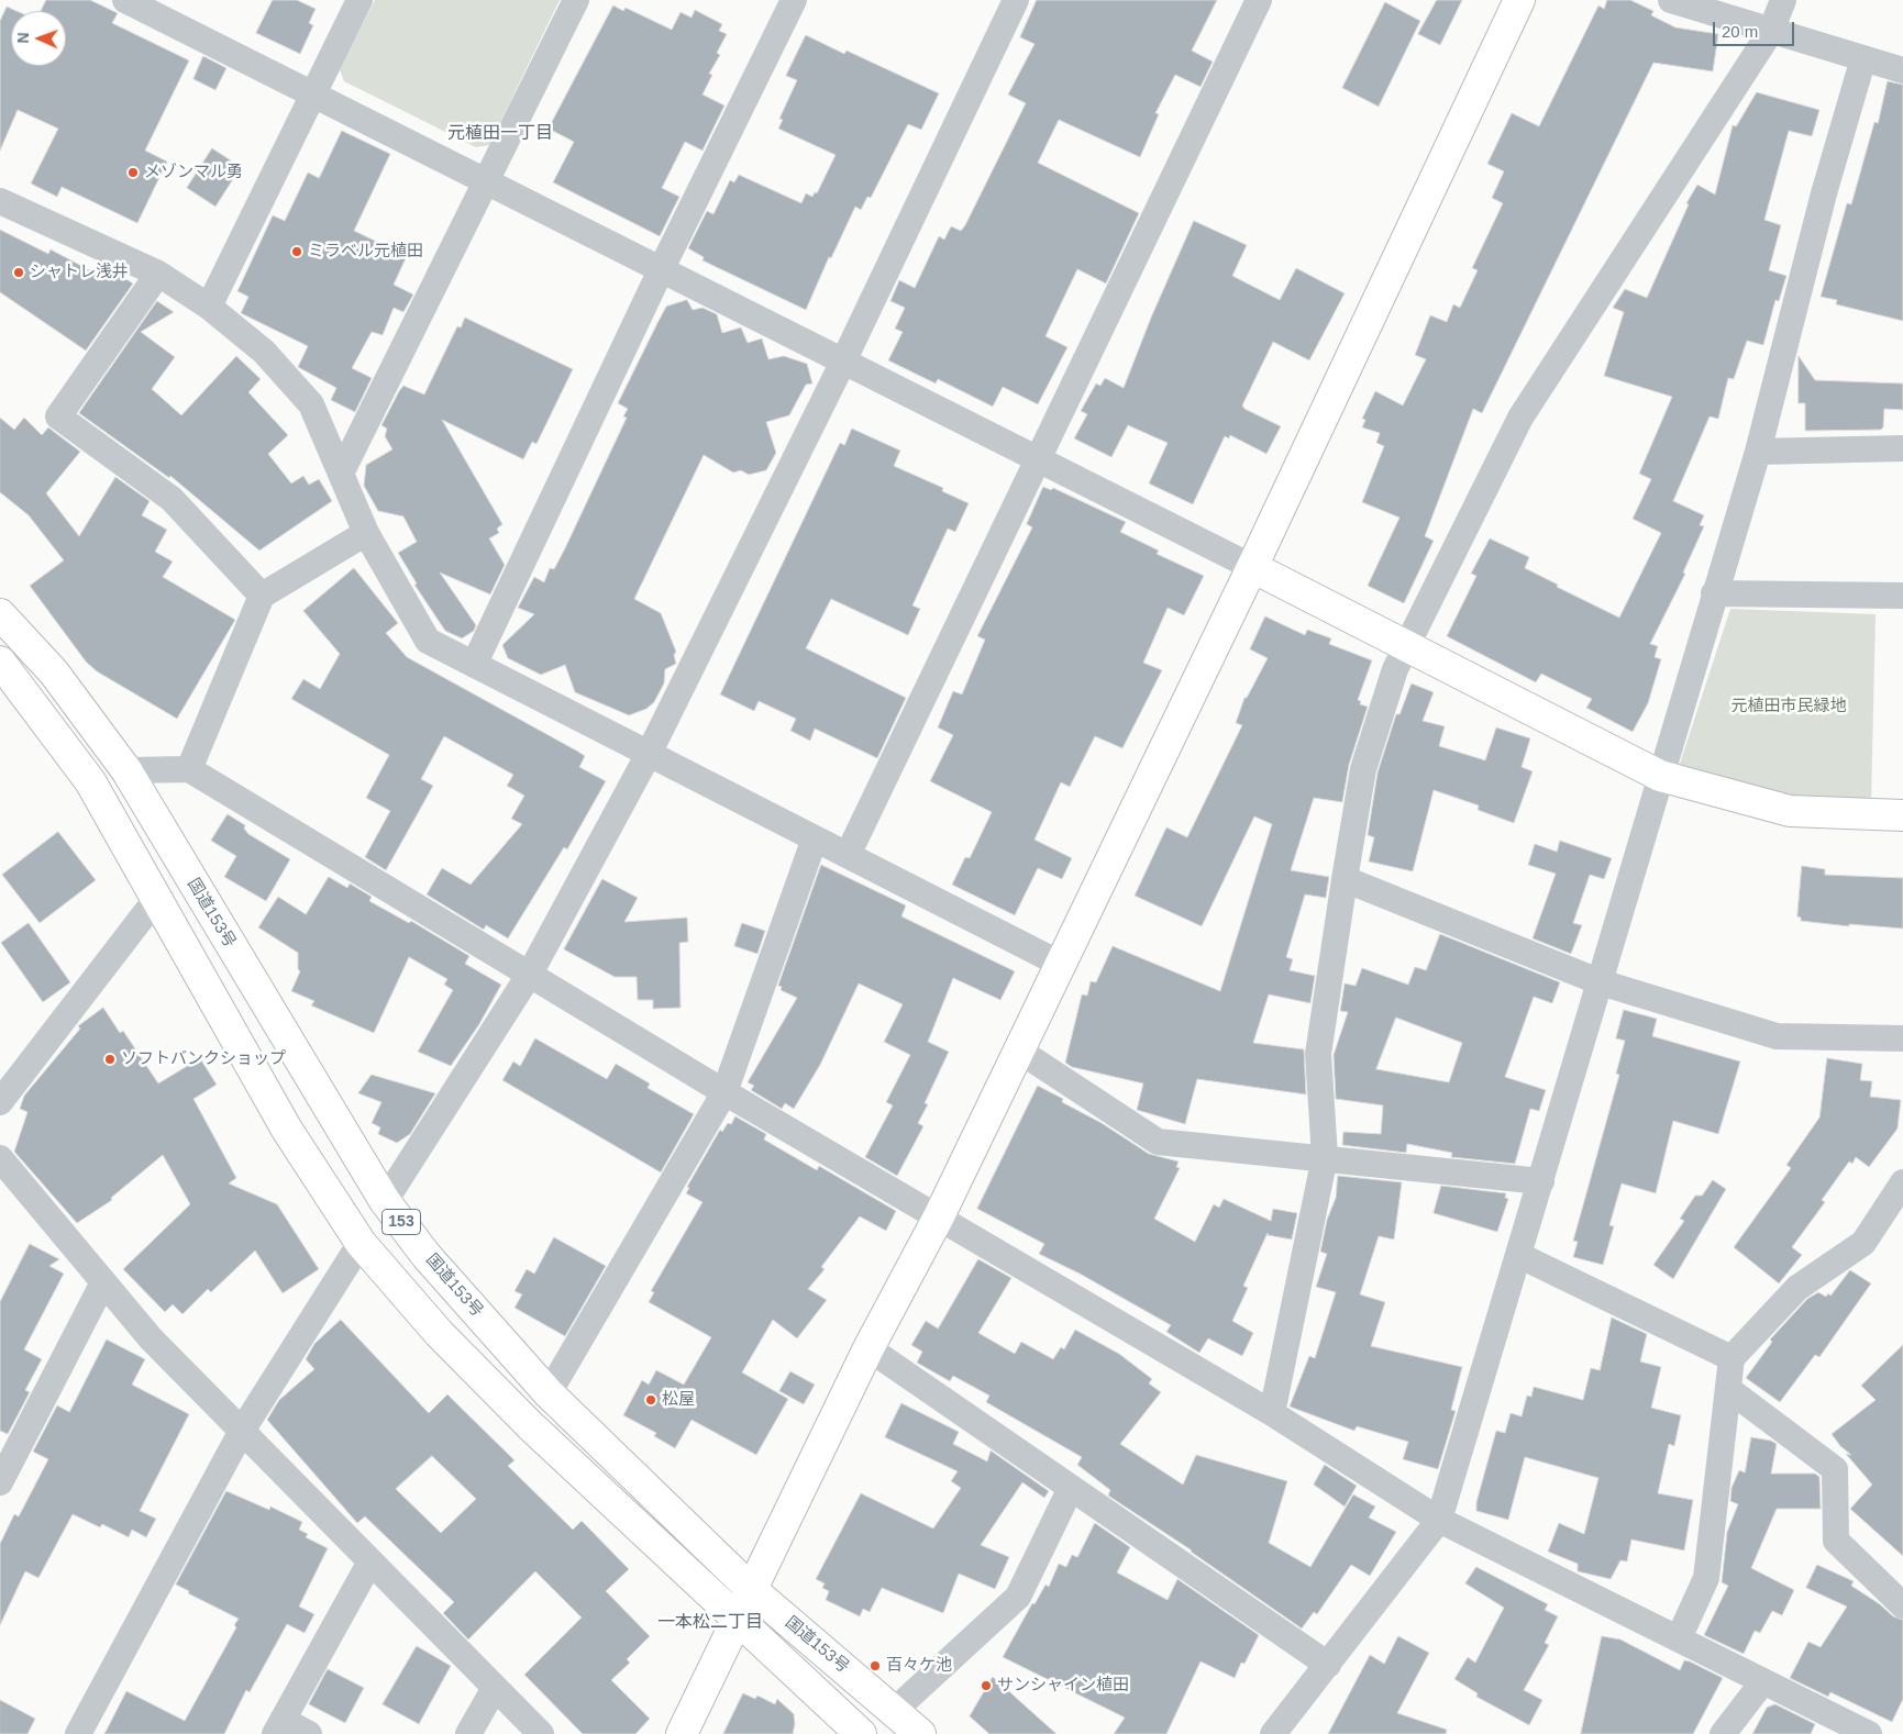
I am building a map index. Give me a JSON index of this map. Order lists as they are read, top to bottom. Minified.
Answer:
{"streets":{"main road":["国道153号","153"]},"districts":["元植田一丁目","一本松二丁目"],"parks":["元植田市民緑地"],"places":["メゾンマル勇","ミラベル元植田","シャトレ浅井","ソフトバンクショップ","松屋","百々ケ池","サンシャイン植田"],"scale_bar":"20 m","north":"left"}
